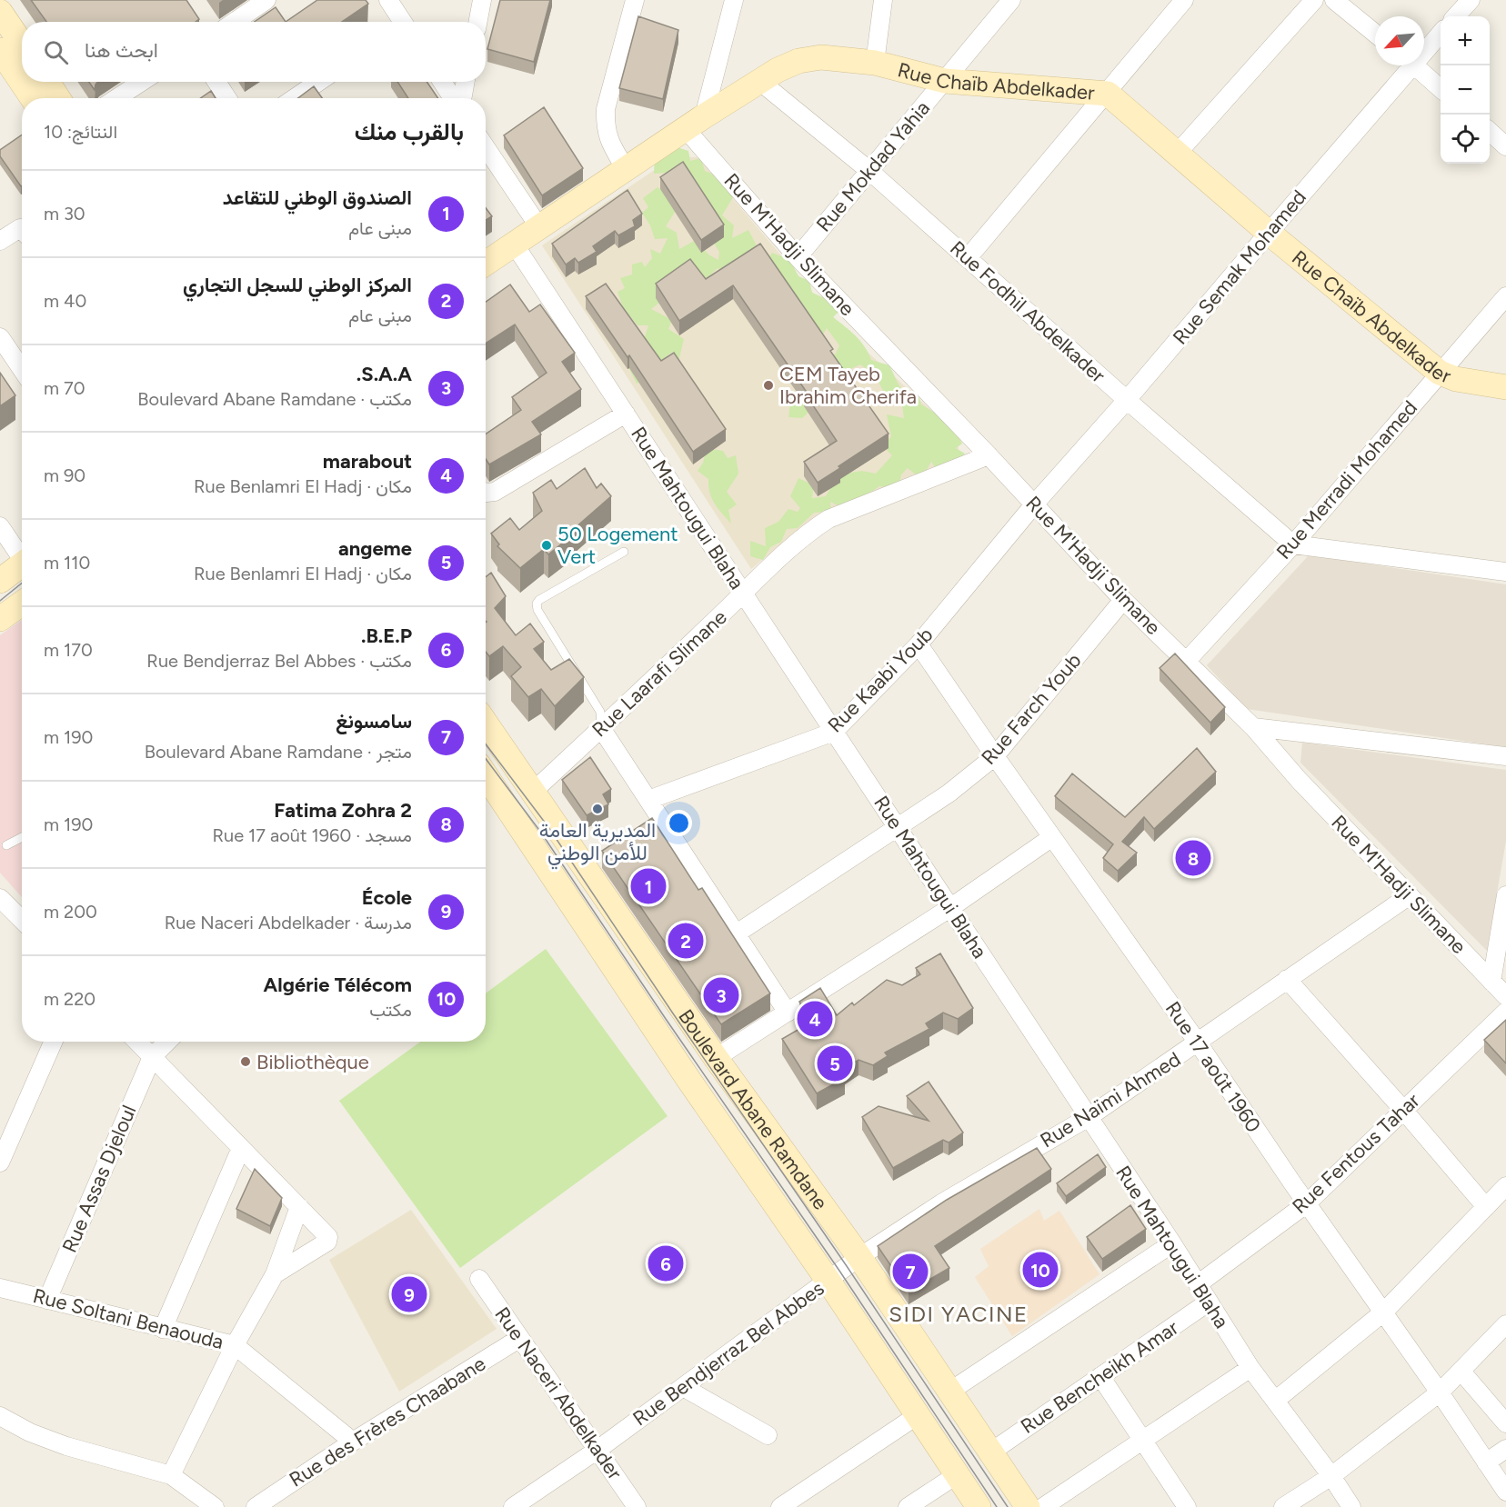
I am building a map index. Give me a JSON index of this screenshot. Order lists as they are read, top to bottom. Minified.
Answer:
{"streets":{"main road":["Rue Chaïb Abdelkader","Boulevard Abane Ramdane"],"street":["Rue Mokdad Yahia","Rue M'Hadji Slimane","Rue Semak Mohamed","Rue Fodhil Abdelkader","Rue Merradi Mohamed","Rue Mahtougui Blaha","Rue Laarafi Slimane","Rue Kaabi Youb","Rue Farch Youb","Rue 17 août 1960","Rue Naïmi Ahmed","Rue Fentous Tahar","Rue Assas Djeloul","Rue Soltani Benaouda","Rue Bendjerraz Bel Abbes","Rue Bencheikh Amar","Rue Naceri Abdelkader","Rue des Frères Chaabane"]},"crossings":[["Rue Chaïb Abdelkader","Rue Mokdad Yahia"],["Rue Chaïb Abdelkader","Rue M'Hadji Slimane"],["Rue Chaïb Abdelkader","Rue Semak Mohamed"],["Rue Chaïb Abdelkader","Rue Fodhil Abdelkader"],["Rue Chaïb Abdelkader","Rue Merradi Mohamed"],["Rue Chaïb Abdelkader","Rue Mahtougui Blaha"],["Rue Mokdad Yahia","Rue M'Hadji Slimane"],["Rue Mokdad Yahia","Rue Fodhil Abdelkader"],["Rue M'Hadji Slimane","Rue Semak Mohamed"],["Rue M'Hadji Slimane","Rue Merradi Mohamed"],["Rue M'Hadji Slimane","Rue Laarafi Slimane"],["Rue M'Hadji Slimane","Rue Kaabi Youb"],["Rue M'Hadji Slimane","Rue Farch Youb"],["Rue M'Hadji Slimane","Rue Naïmi Ahmed"],["Rue Semak Mohamed","Rue Fodhil Abdelkader"],["Rue Semak Mohamed","Rue Kaabi Youb"],["Rue Fodhil Abdelkader","Rue Merradi Mohamed"],["Rue Mahtougui Blaha","Rue Laarafi Slimane"],["Rue Mahtougui Blaha","Rue Kaabi Youb"],["Rue Mahtougui Blaha","Rue Farch Youb"],["Rue Mahtougui Blaha","Rue Naïmi Ahmed"],["Rue Mahtougui Blaha","Rue Fentous Tahar"],["Rue Mahtougui Blaha","Rue Bencheikh Amar"],["Rue Laarafi Slimane","Boulevard Abane Ramdane"],["Rue Kaabi Youb","Rue 17 août 1960"],["Rue Farch Youb","Rue 17 août 1960"],["Rue 17 août 1960","Rue Naïmi Ahmed"],["Rue 17 août 1960","Rue Fentous Tahar"],["Rue Naïmi Ahmed","Boulevard Abane Ramdane"],["Rue Naïmi Ahmed","Rue Bendjerraz Bel Abbes"],["Boulevard Abane Ramdane","Rue Bendjerraz Bel Abbes"],["Boulevard Abane Ramdane","Rue Bencheikh Amar"],["Rue Assas Djeloul","Rue Soltani Benaouda"],["Rue Soltani Benaouda","Rue des Frères Chaabane"],["Rue Bendjerraz Bel Abbes","Rue Naceri Abdelkader"],["Rue Naceri Abdelkader","Rue des Frères Chaabane"]],"districts":["SIDI YACINE"],"places":["CEM Tayeb Ibrahim Cherifa","50 Logement Vert","المديرية العامة للأمن الوطني","Bibliothèque"],"north":"bottom left","page":{"map_buttons":["+","−"],"search":"ابحث هنا","heading":["بالقرب منك","النتائج: 10"],"list":[{"mark":"1","name":"الصندوق الوطني للتقاعد","note":"مبنى عام","value":"30 m"},{"mark":"2","name":"المركز الوطني للسجل التجاري","note":"مبنى عام","value":"40 m"},{"mark":"3","name":"S.A.A.","note":"مكتب · Boulevard Abane Ramdane","value":"70 m"},{"mark":"4","name":"marabout","note":"مكان · Rue Benlamri El Hadj","value":"90 m"},{"mark":"5","name":"angeme","note":"مكان · Rue Benlamri El Hadj","value":"110 m"},{"mark":"6","name":"B.E.P.","note":"مكتب · Rue Bendjerraz Bel Abbes","value":"170 m"},{"mark":"7","name":"سامسونغ","note":"متجر · Boulevard Abane Ramdane","value":"190 m"},{"mark":"8","name":"Fatima Zohra 2","note":"مسجد · Rue 17 août 1960","value":"190 m"},{"mark":"9","name":"École","note":"مدرسة · Rue Naceri Abdelkader","value":"200 m"},{"mark":"10","name":"Algérie Télécom","note":"مكتب","value":"220 m"}],"pins":["8","1","2","3","4","5","6","10","7","9"]}}
